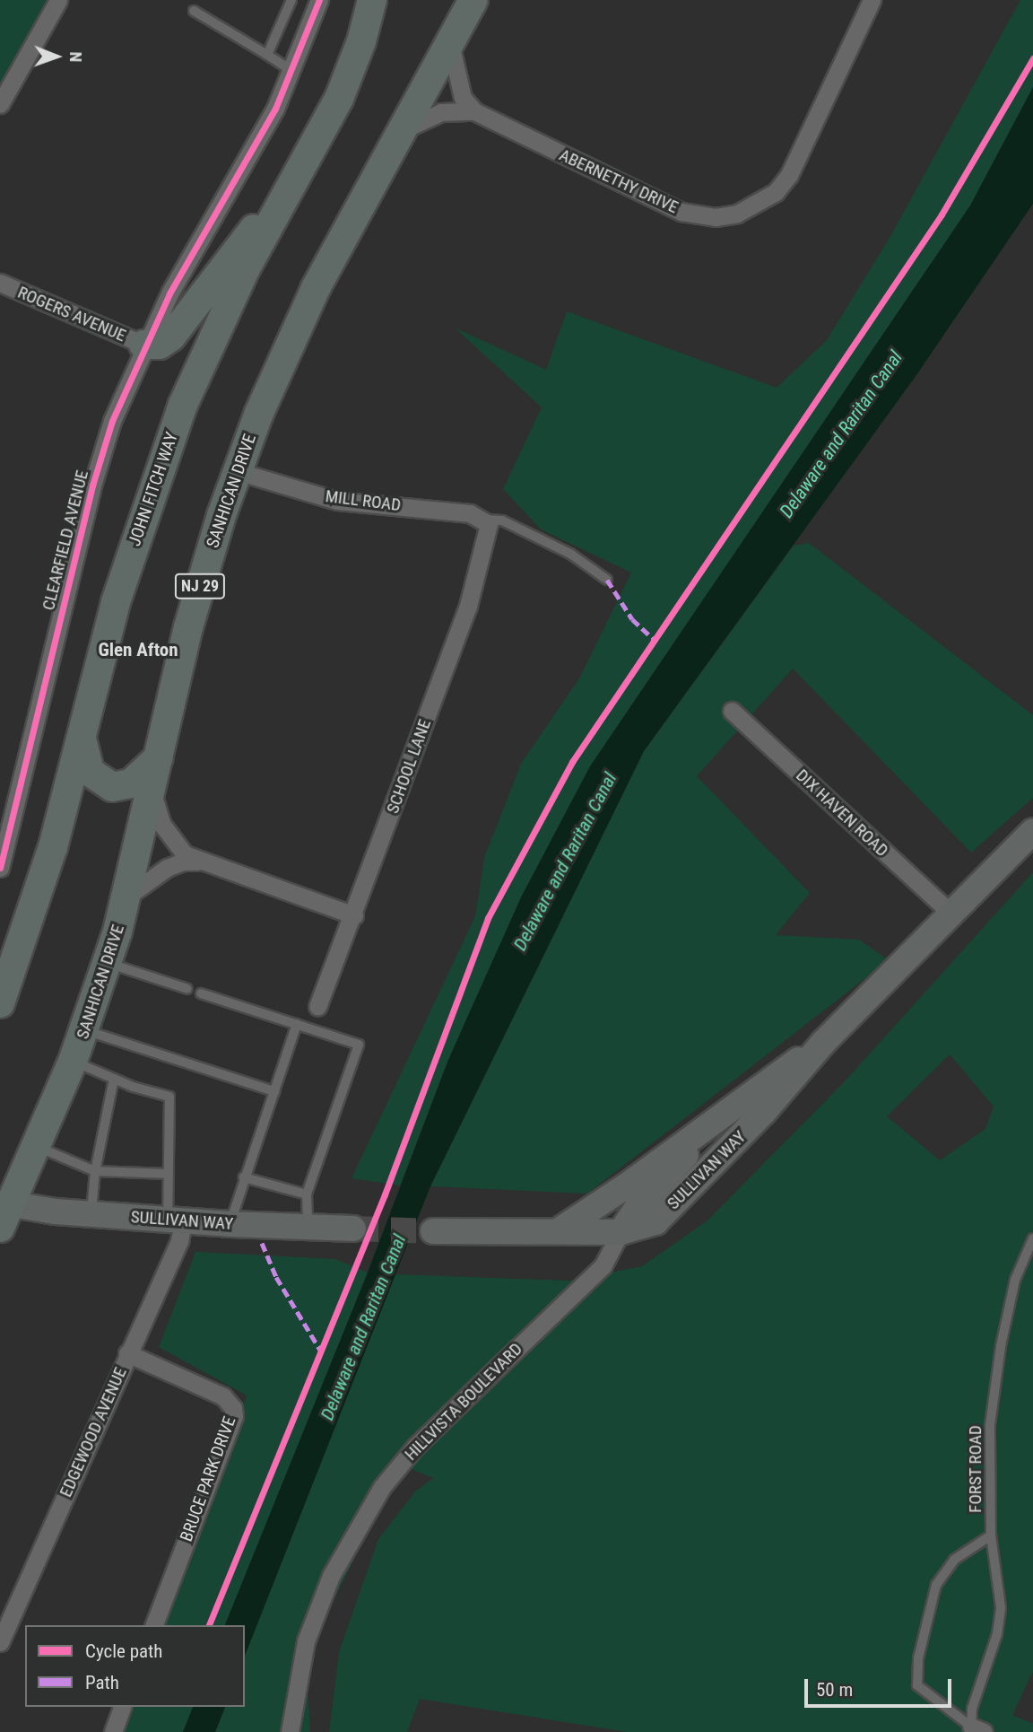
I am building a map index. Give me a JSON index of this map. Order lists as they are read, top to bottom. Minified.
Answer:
{"streets":{"highway":["JOHN FITCH WAY","SANHICAN DRIVE","NJ 29"],"main road":["SULLIVAN WAY"],"street":["ABERNETHY DRIVE","ROGERS AVENUE","MILL ROAD","CLEARFIELD AVENUE","SCHOOL LANE","DIX HAVEN ROAD","HILLVISTA BOULEVARD","EDGEWOOD AVENUE","BRUCE PARK DRIVE"],"lane":["FORST ROAD"]},"crossings":[["ABERNETHY DRIVE","SANHICAN DRIVE"],["ROGERS AVENUE","CLEARFIELD AVENUE"],["SANHICAN DRIVE","MILL ROAD"],["SANHICAN DRIVE","SULLIVAN WAY"],["MILL ROAD","SCHOOL LANE"],["DIX HAVEN ROAD","SULLIVAN WAY"],["SULLIVAN WAY","HILLVISTA BOULEVARD"],["SULLIVAN WAY","EDGEWOOD AVENUE"],["EDGEWOOD AVENUE","BRUCE PARK DRIVE"]],"districts":["Glen Afton"],"water":["Delaware and Raritan Canal"],"legend":["Cycle path","Path"],"scale_bar":"50 m","north":"right"}
